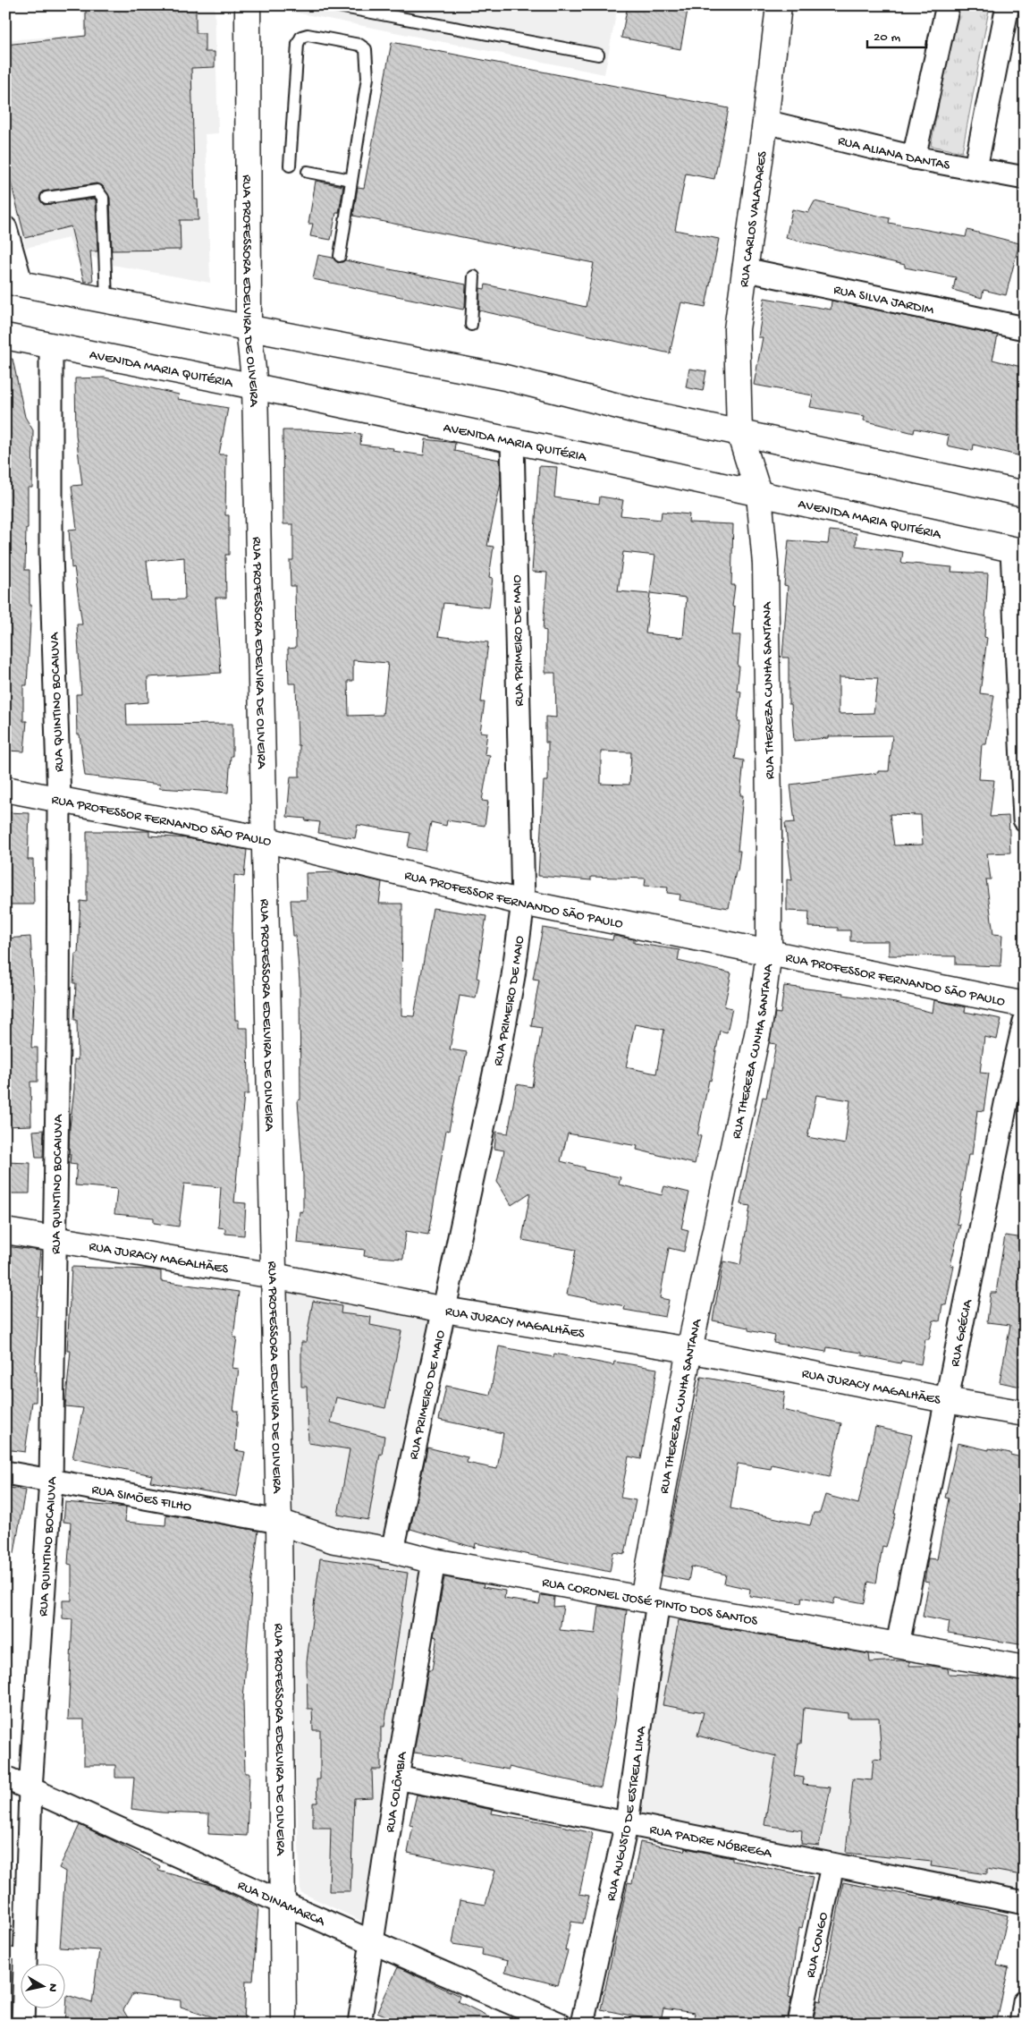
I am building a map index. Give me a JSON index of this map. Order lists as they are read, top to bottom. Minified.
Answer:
{"streets":{"street":["RUA ALIANA DANTAS","RUA CARLOS VALADARES","RUA PROFESSORA EDELVIRA DE OLIVEIRA","RUA SILVA JARDIM","AVENIDA MARIA QUITÉRIA","RUA PRIMEIRO DE MAIO","RUA THEREZA CUNHA SANTANA","RUA QUINTINO BOCAIUVA","RUA PROFESSOR FERNANDO SÃO PAULO","RUA JURACY MAGALHÃES","RUA GRÉCIA","RUA SIMÕES FILHO","RUA CORONEL JOSÉ PINTO DOS SANTOS","RUA COLÔMBIA","RUA AUGUSTO DE ESTRELA LIMA","RUA PADRE NÓBREGA","RUA DINAMARCA","RUA CONGO"]},"crossings":[["RUA ALIANA DANTAS","RUA CARLOS VALADARES"],["RUA CARLOS VALADARES","RUA SILVA JARDIM"],["RUA CARLOS VALADARES","AVENIDA MARIA QUITÉRIA"],["RUA CARLOS VALADARES","RUA THEREZA CUNHA SANTANA"],["RUA PROFESSORA EDELVIRA DE OLIVEIRA","AVENIDA MARIA QUITÉRIA"],["RUA PROFESSORA EDELVIRA DE OLIVEIRA","RUA PROFESSOR FERNANDO SÃO PAULO"],["RUA PROFESSORA EDELVIRA DE OLIVEIRA","RUA JURACY MAGALHÃES"],["RUA PROFESSORA EDELVIRA DE OLIVEIRA","RUA SIMÕES FILHO"],["RUA PROFESSORA EDELVIRA DE OLIVEIRA","RUA CORONEL JOSÉ PINTO DOS SANTOS"],["RUA PROFESSORA EDELVIRA DE OLIVEIRA","RUA DINAMARCA"],["AVENIDA MARIA QUITÉRIA","RUA PRIMEIRO DE MAIO"],["AVENIDA MARIA QUITÉRIA","RUA THEREZA CUNHA SANTANA"],["AVENIDA MARIA QUITÉRIA","RUA QUINTINO BOCAIUVA"],["RUA PRIMEIRO DE MAIO","RUA PROFESSOR FERNANDO SÃO PAULO"],["RUA PRIMEIRO DE MAIO","RUA JURACY MAGALHÃES"],["RUA PRIMEIRO DE MAIO","RUA CORONEL JOSÉ PINTO DOS SANTOS"],["RUA THEREZA CUNHA SANTANA","RUA PROFESSOR FERNANDO SÃO PAULO"],["RUA THEREZA CUNHA SANTANA","RUA JURACY MAGALHÃES"],["RUA THEREZA CUNHA SANTANA","RUA CORONEL JOSÉ PINTO DOS SANTOS"],["RUA THEREZA CUNHA SANTANA","RUA AUGUSTO DE ESTRELA LIMA"],["RUA QUINTINO BOCAIUVA","RUA PROFESSOR FERNANDO SÃO PAULO"],["RUA QUINTINO BOCAIUVA","RUA JURACY MAGALHÃES"],["RUA QUINTINO BOCAIUVA","RUA SIMÕES FILHO"],["RUA QUINTINO BOCAIUVA","RUA DINAMARCA"],["RUA JURACY MAGALHÃES","RUA GRÉCIA"],["RUA GRÉCIA","RUA CORONEL JOSÉ PINTO DOS SANTOS"],["RUA SIMÕES FILHO","RUA CORONEL JOSÉ PINTO DOS SANTOS"],["RUA CORONEL JOSÉ PINTO DOS SANTOS","RUA COLÔMBIA"],["RUA CORONEL JOSÉ PINTO DOS SANTOS","RUA AUGUSTO DE ESTRELA LIMA"],["RUA COLÔMBIA","RUA PADRE NÓBREGA"],["RUA COLÔMBIA","RUA DINAMARCA"],["RUA AUGUSTO DE ESTRELA LIMA","RUA PADRE NÓBREGA"],["RUA PADRE NÓBREGA","RUA CONGO"]],"scale_bar":"20 m","north":"right"}
